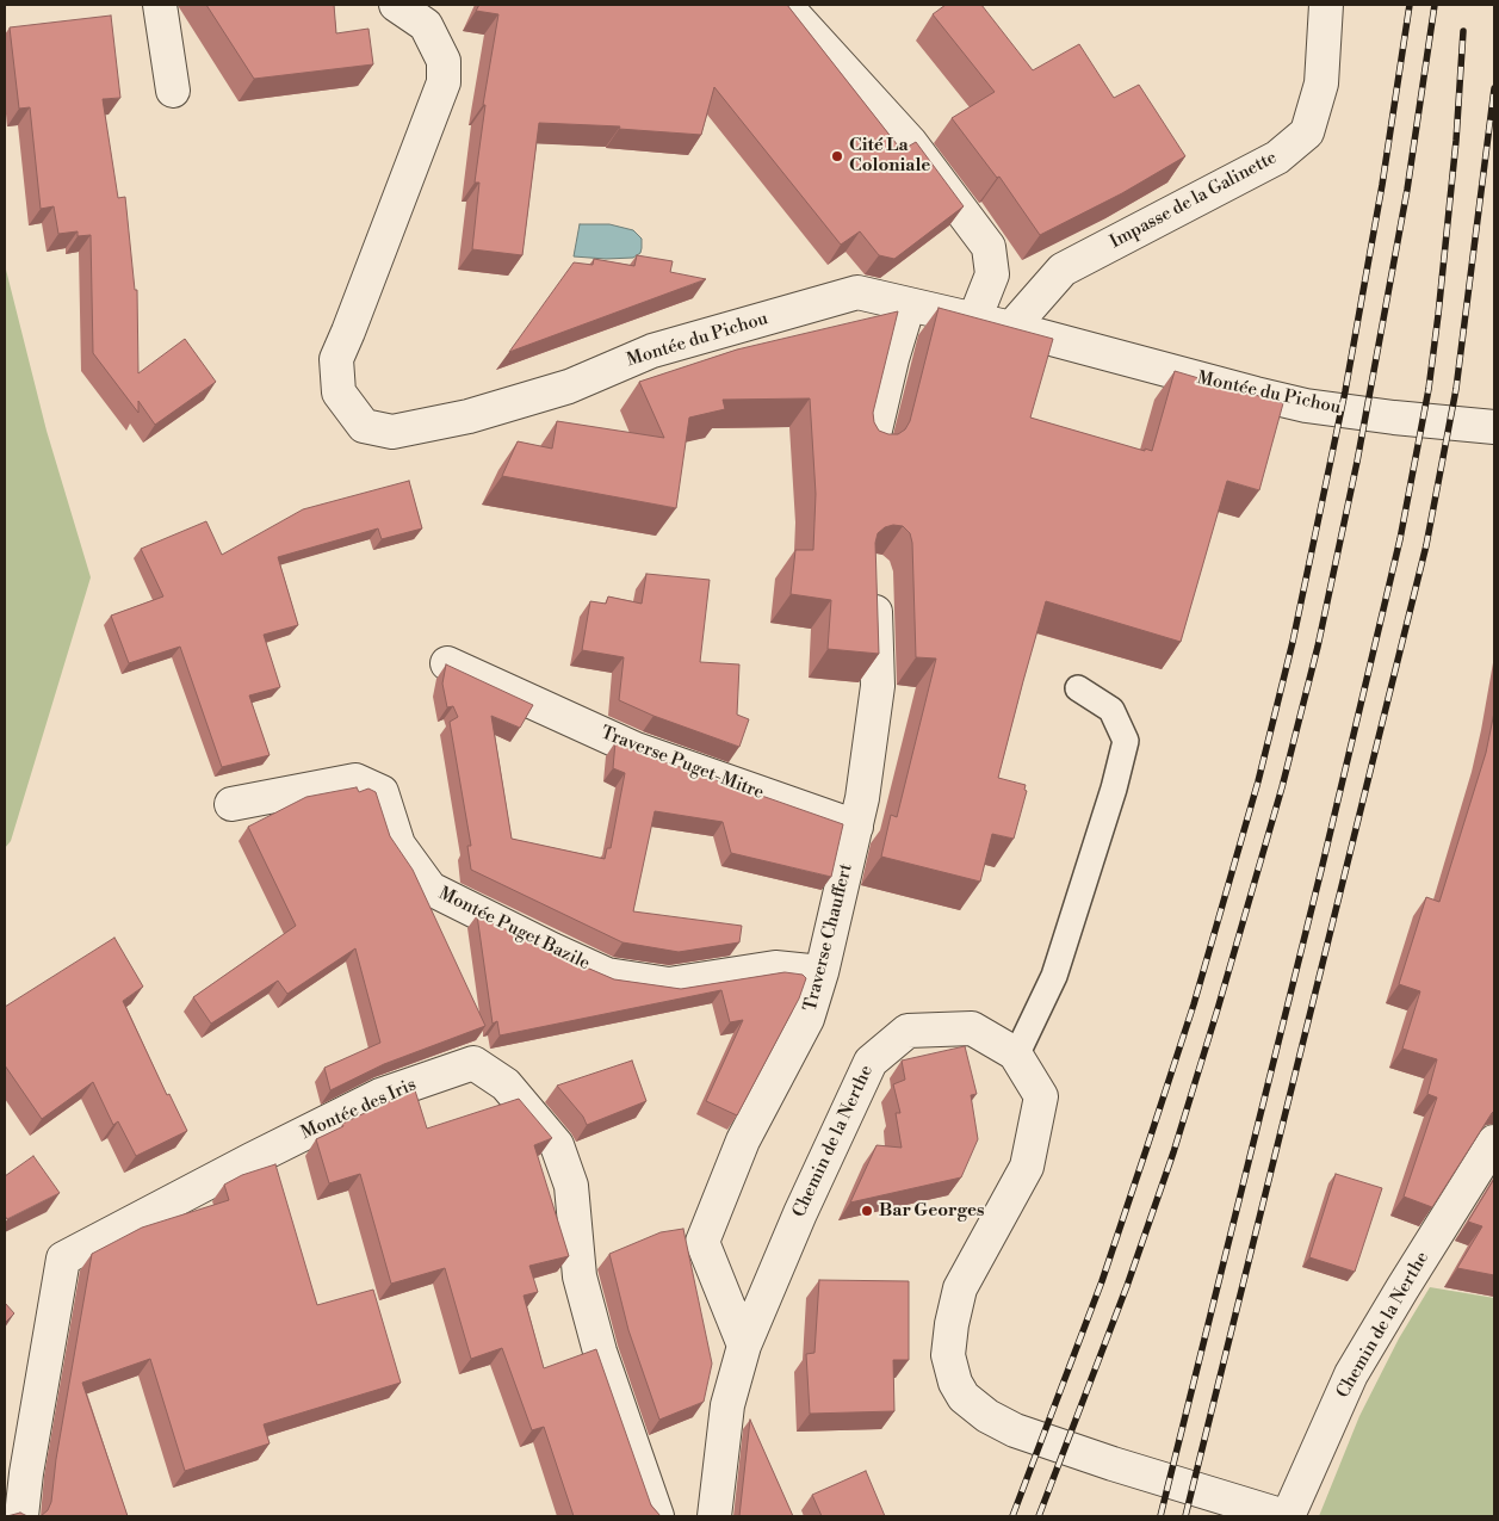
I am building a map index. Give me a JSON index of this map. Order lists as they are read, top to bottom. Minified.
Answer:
{"streets":{"street":["Impasse de la Galinette","Montée du Pichou","Traverse Puget-Mitre","Montée Puget Bazile","Traverse Chauffert","Montée des Iris","Chemin de la Nerthe"]},"crossings":[["Impasse de la Galinette","Montée du Pichou"],["Traverse Puget-Mitre","Traverse Chauffert"],["Montée Puget Bazile","Traverse Chauffert"],["Traverse Chauffert","Chemin de la Nerthe"]],"places":["Cité La Coloniale","Bar Georges"]}
